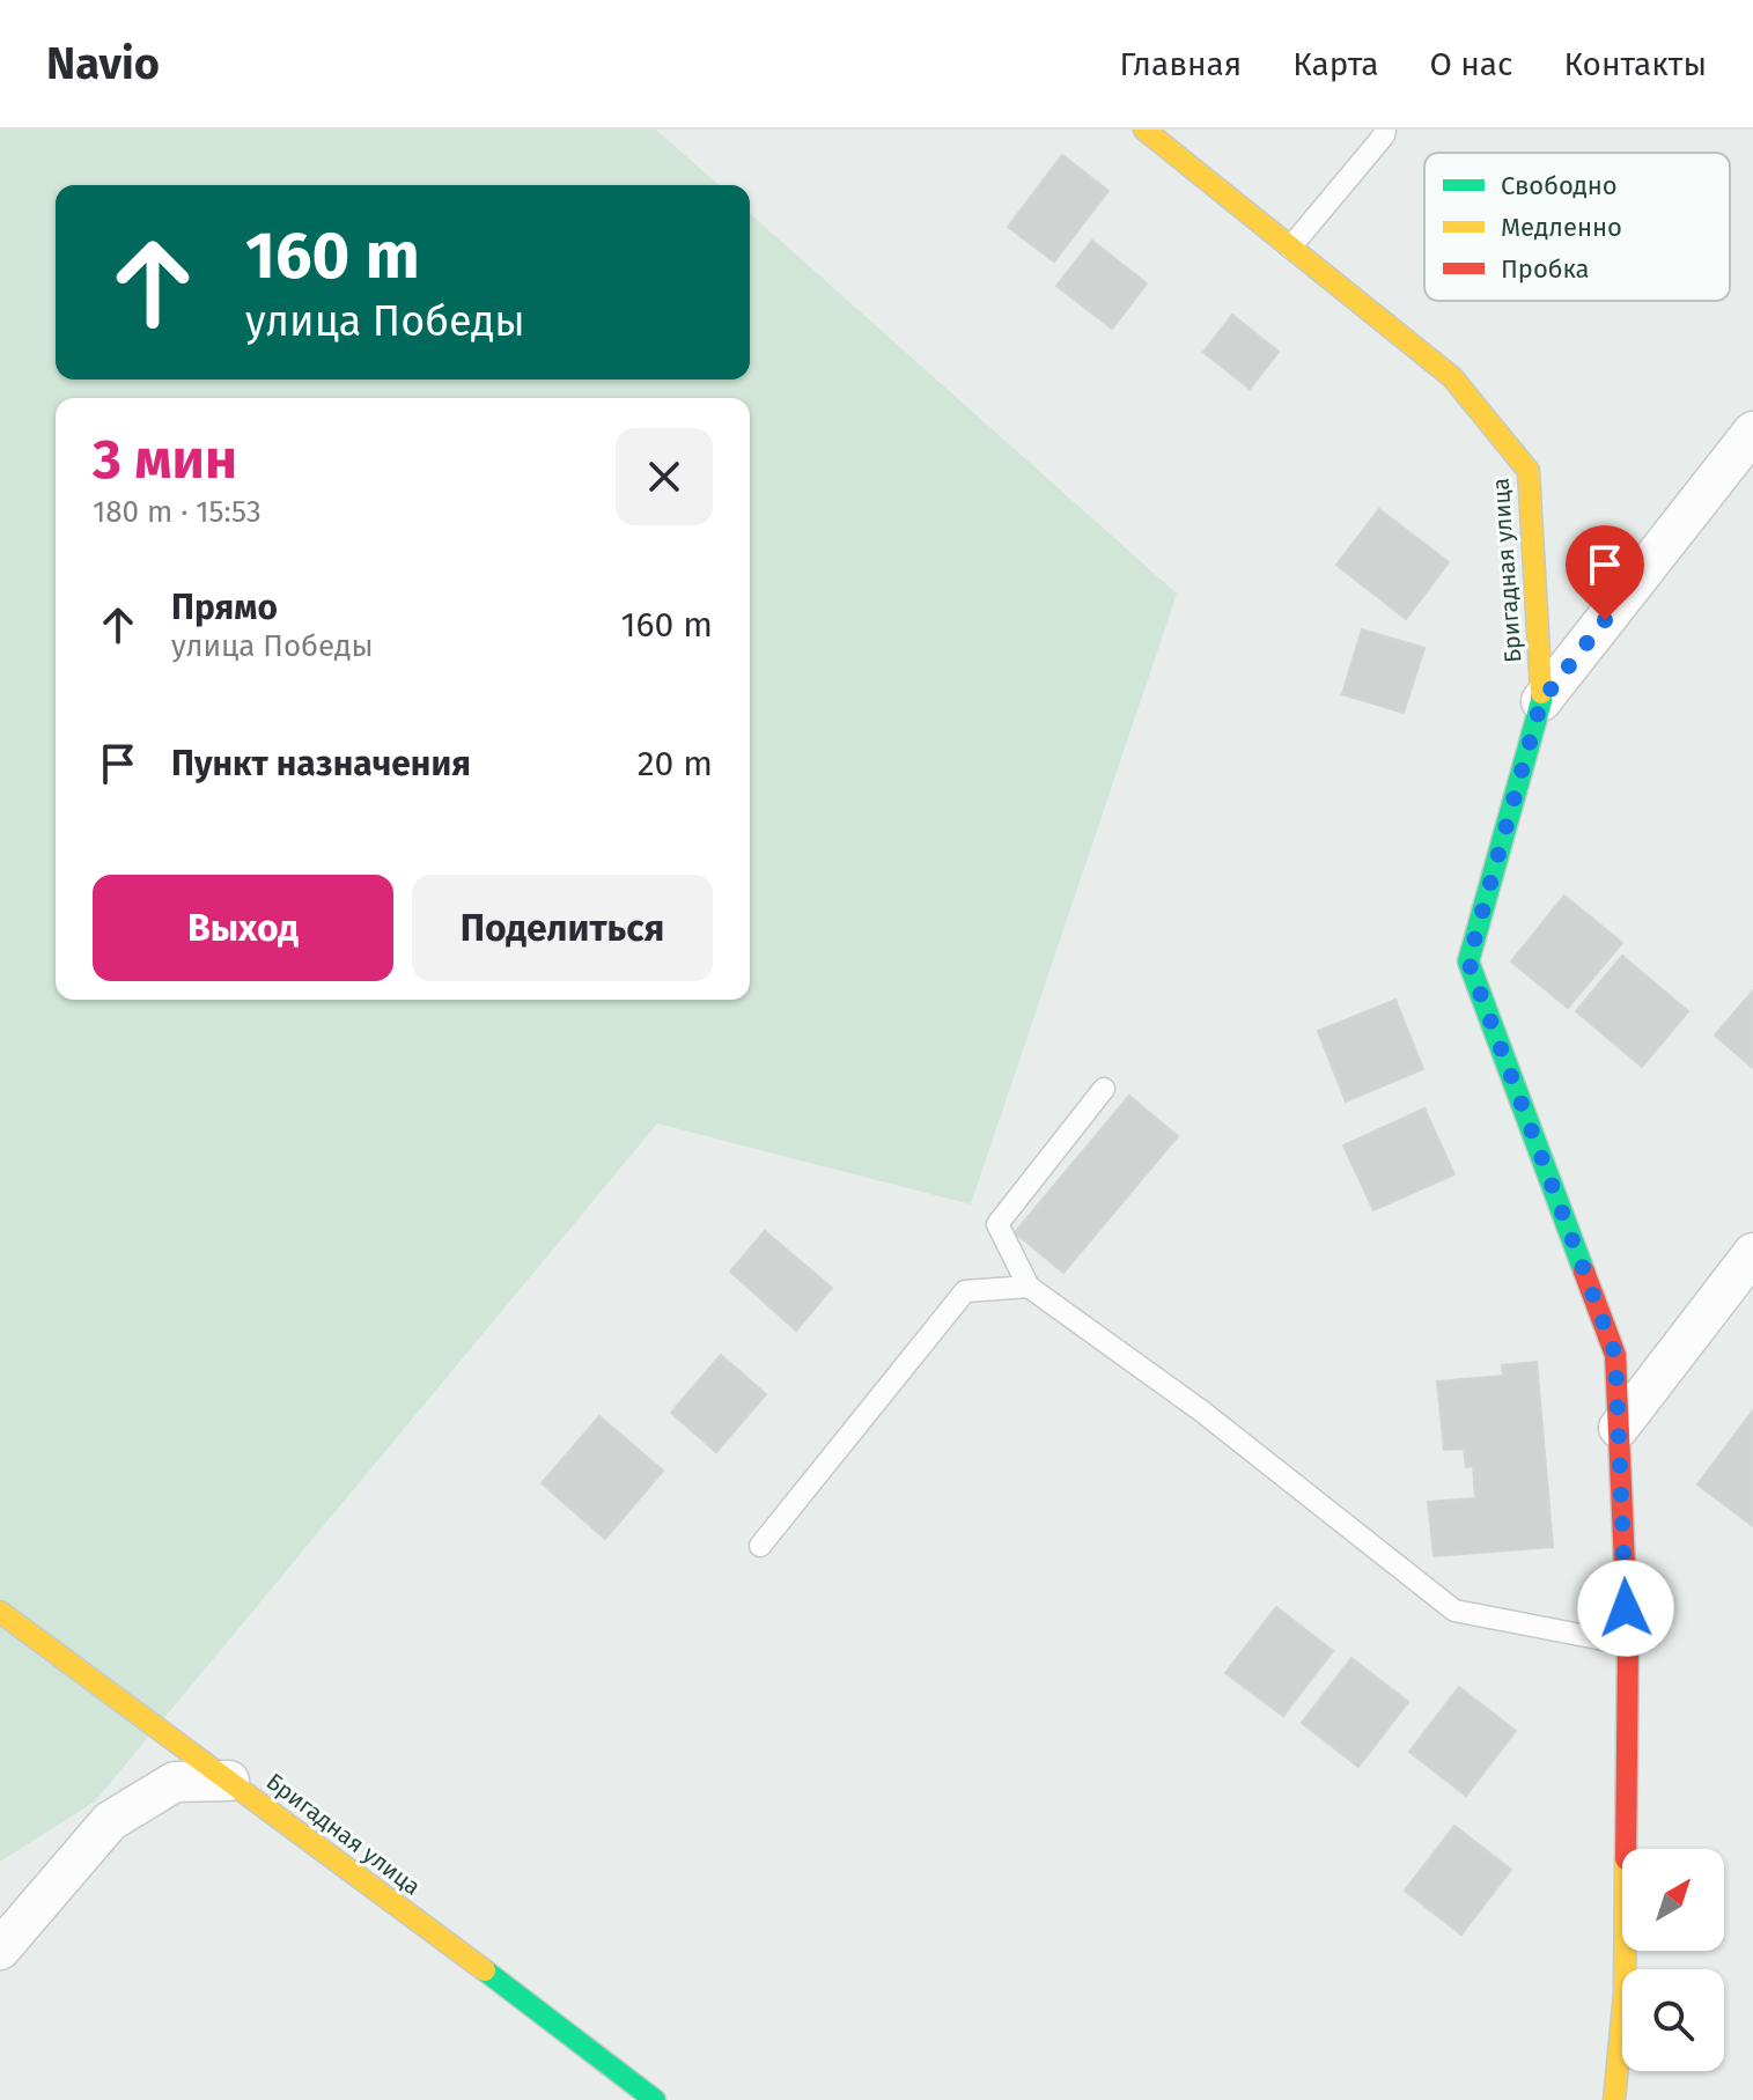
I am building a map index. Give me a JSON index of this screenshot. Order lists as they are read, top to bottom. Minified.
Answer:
{"streets":{"street":["Бригадная улица"]},"legend":["Свободно","Медленно","Пробка"],"north":"top right","page":{"header":"Navio","nav":["Главная","Карта","О нас","Контакты"],"turn":["160 m","улица Победы"],"heading":["3 мин","180 m · 15:53"],"list":[{"name":"Прямо","note":"улица Победы","value":"160 m"},{"name":"Пункт назначения","value":"20 m"}],"buttons":["Выход","Поделиться"]}}
